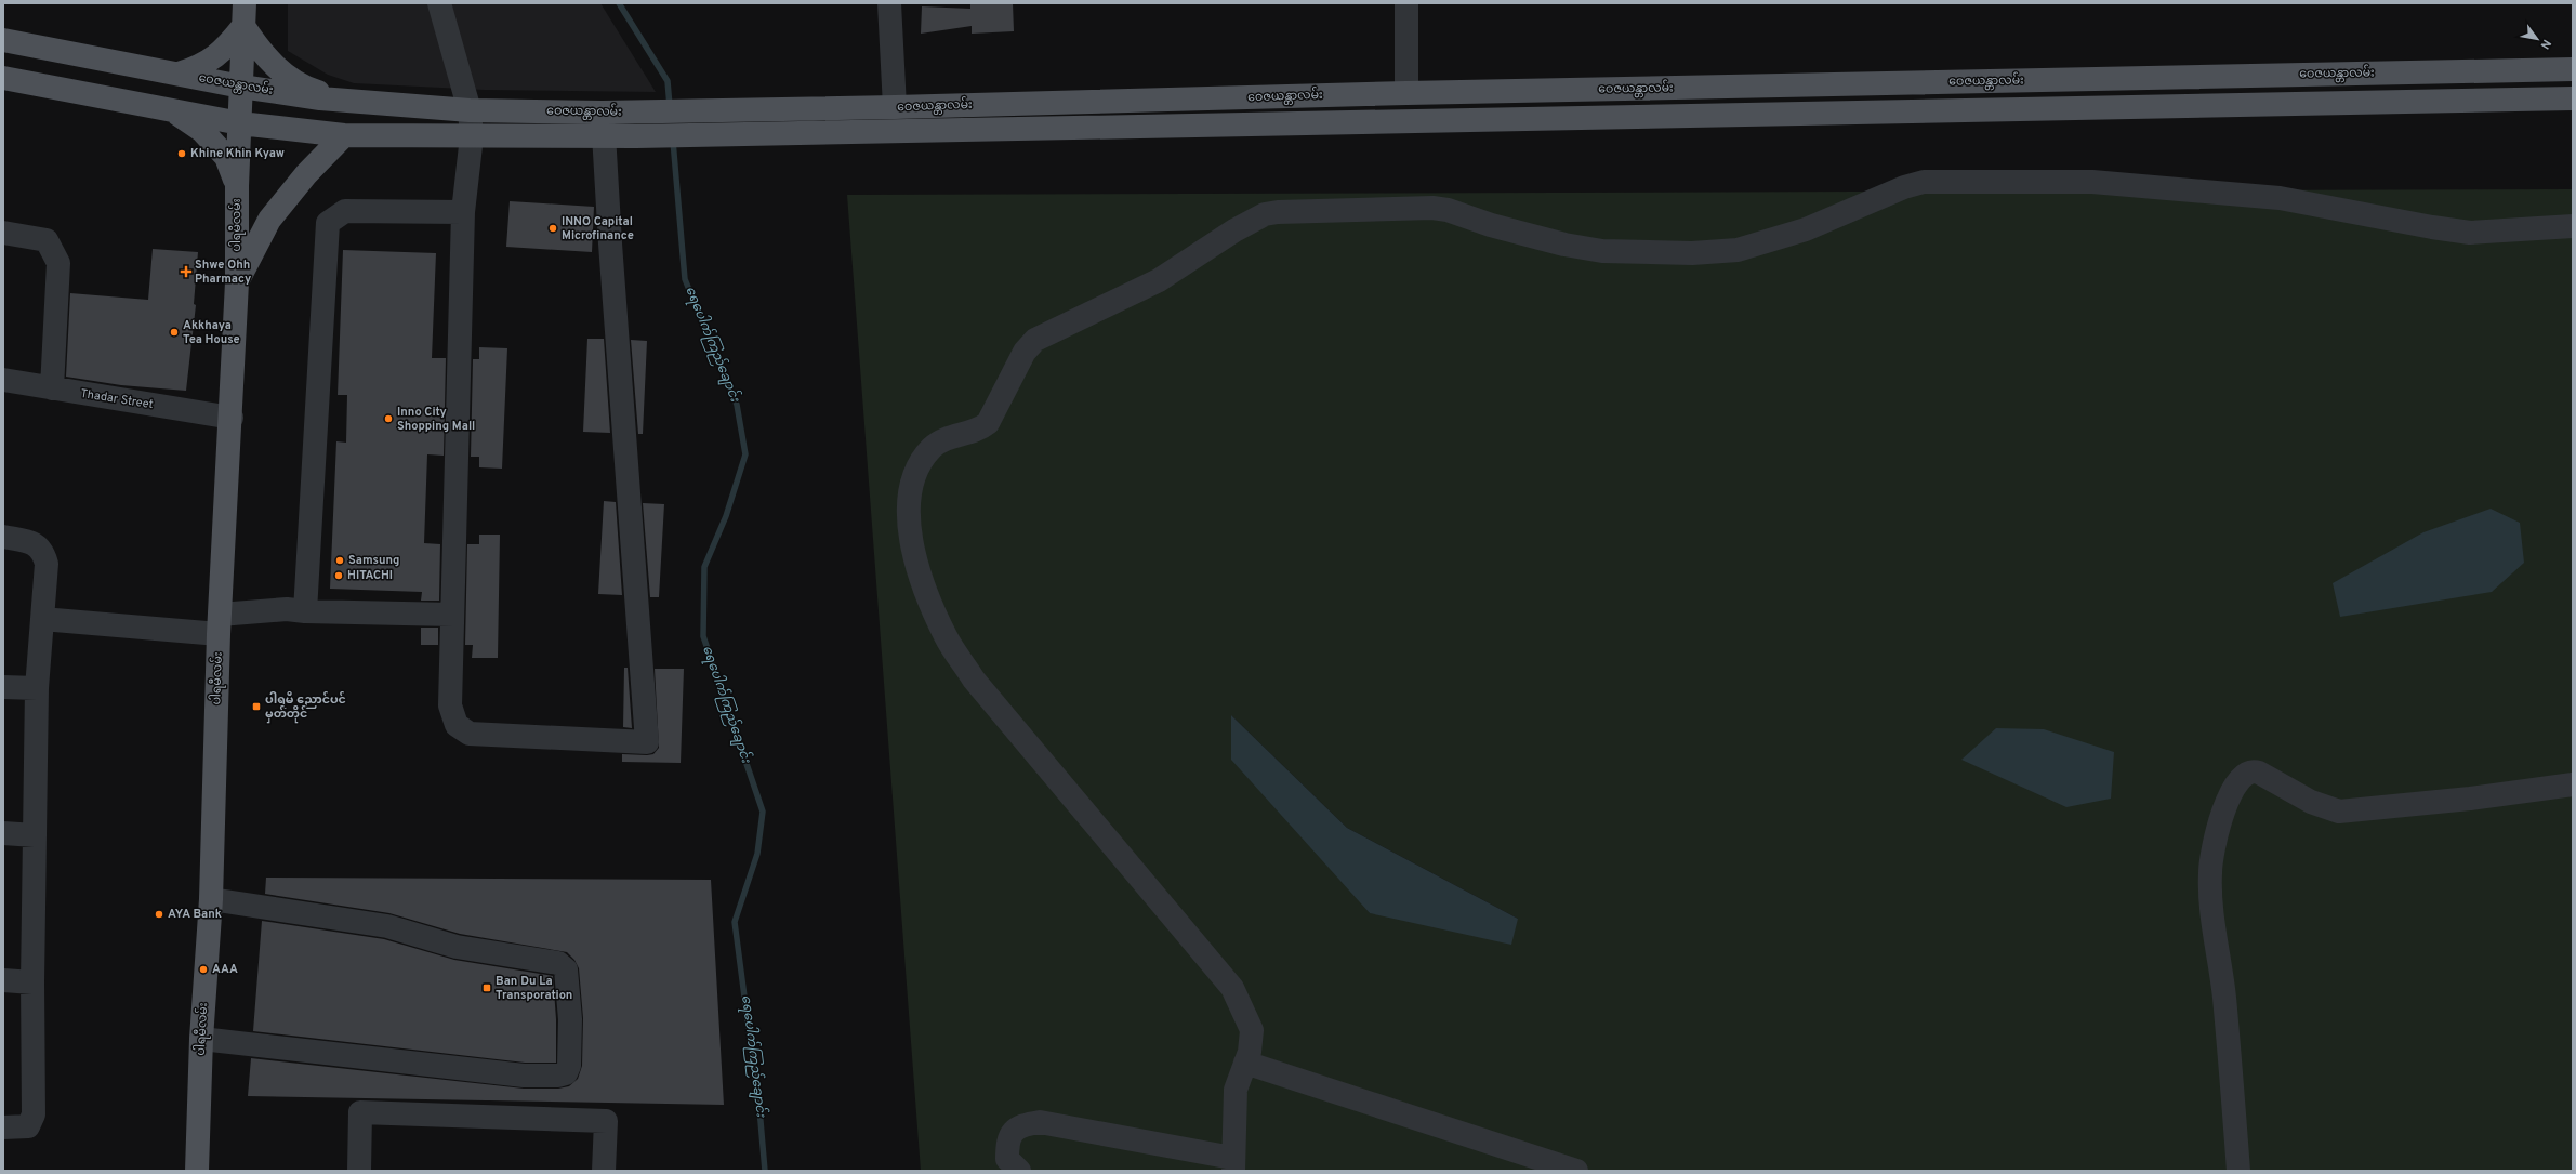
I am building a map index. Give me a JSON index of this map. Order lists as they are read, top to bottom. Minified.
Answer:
{"streets":{"main road":["ဝေဇယန္တာလမ်း","ပါရမီလမ်း"],"street":["Thadar Street"]},"crossings":[["ပါရမီလမ်း","Thadar Street"]],"water":["ရေပေါက်ကြည်ချောင်း"],"places":{"other":["Khine Khin Kyaw","INNO Capital Microfinance","Akkhaya Tea House","Inno City Shopping Mall","Samsung","HITACHI","AYA Bank","AAA"],"health":["Shwe Ohh Pharmacy"],"transit":["ပါရမီ ညောင်ပင် မှတ်တိုင်","Ban Du La Transporation"]},"north":"bottom right"}
